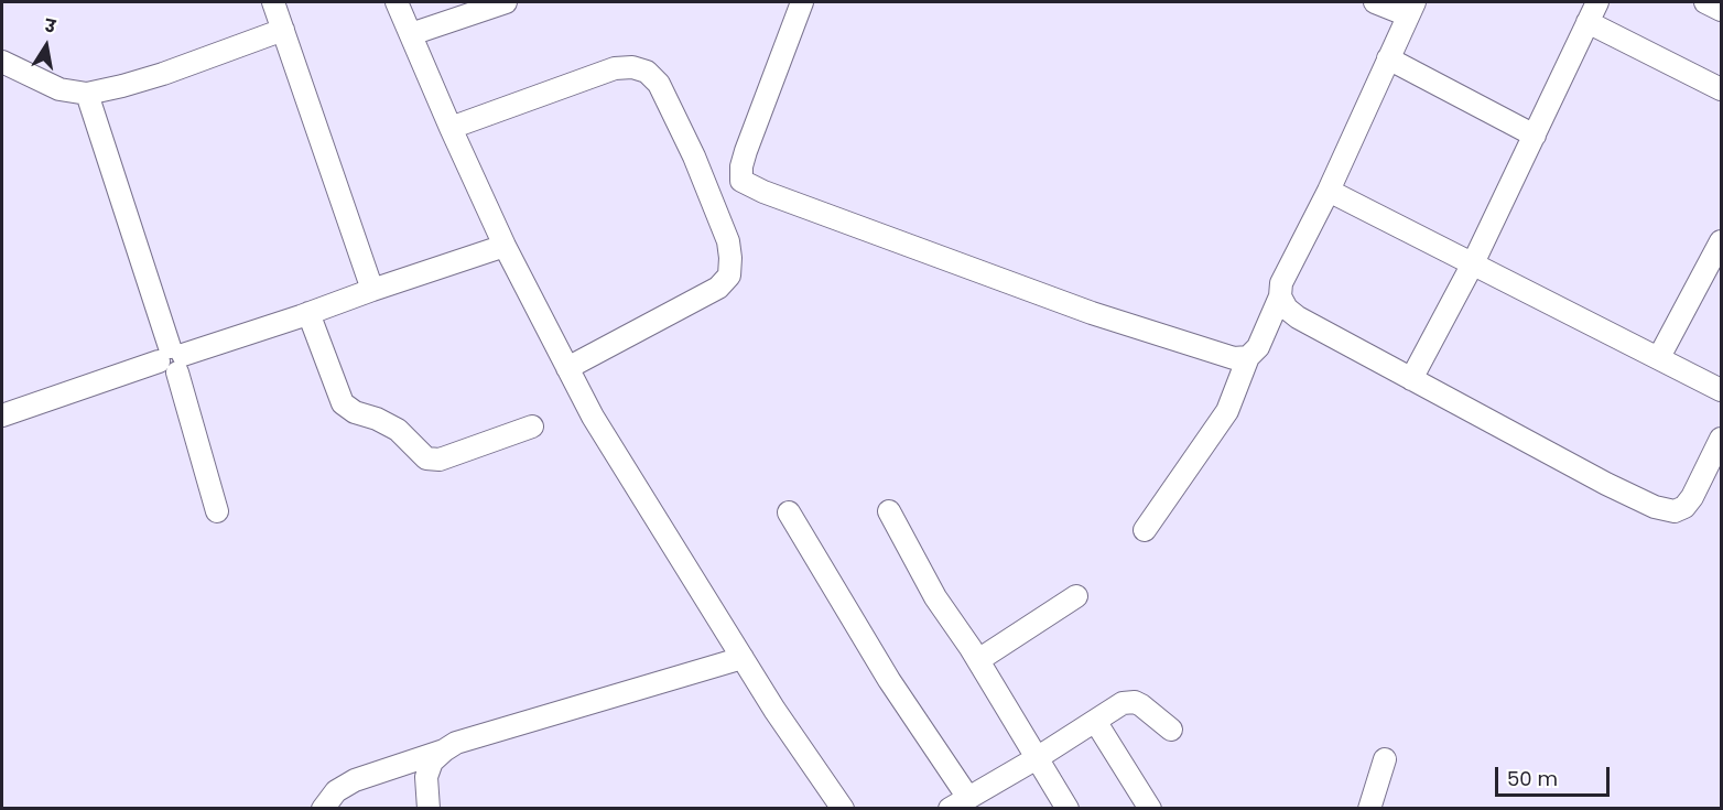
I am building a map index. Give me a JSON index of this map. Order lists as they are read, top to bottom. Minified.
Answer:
{"scale_bar":"50 m","north":"top"}
